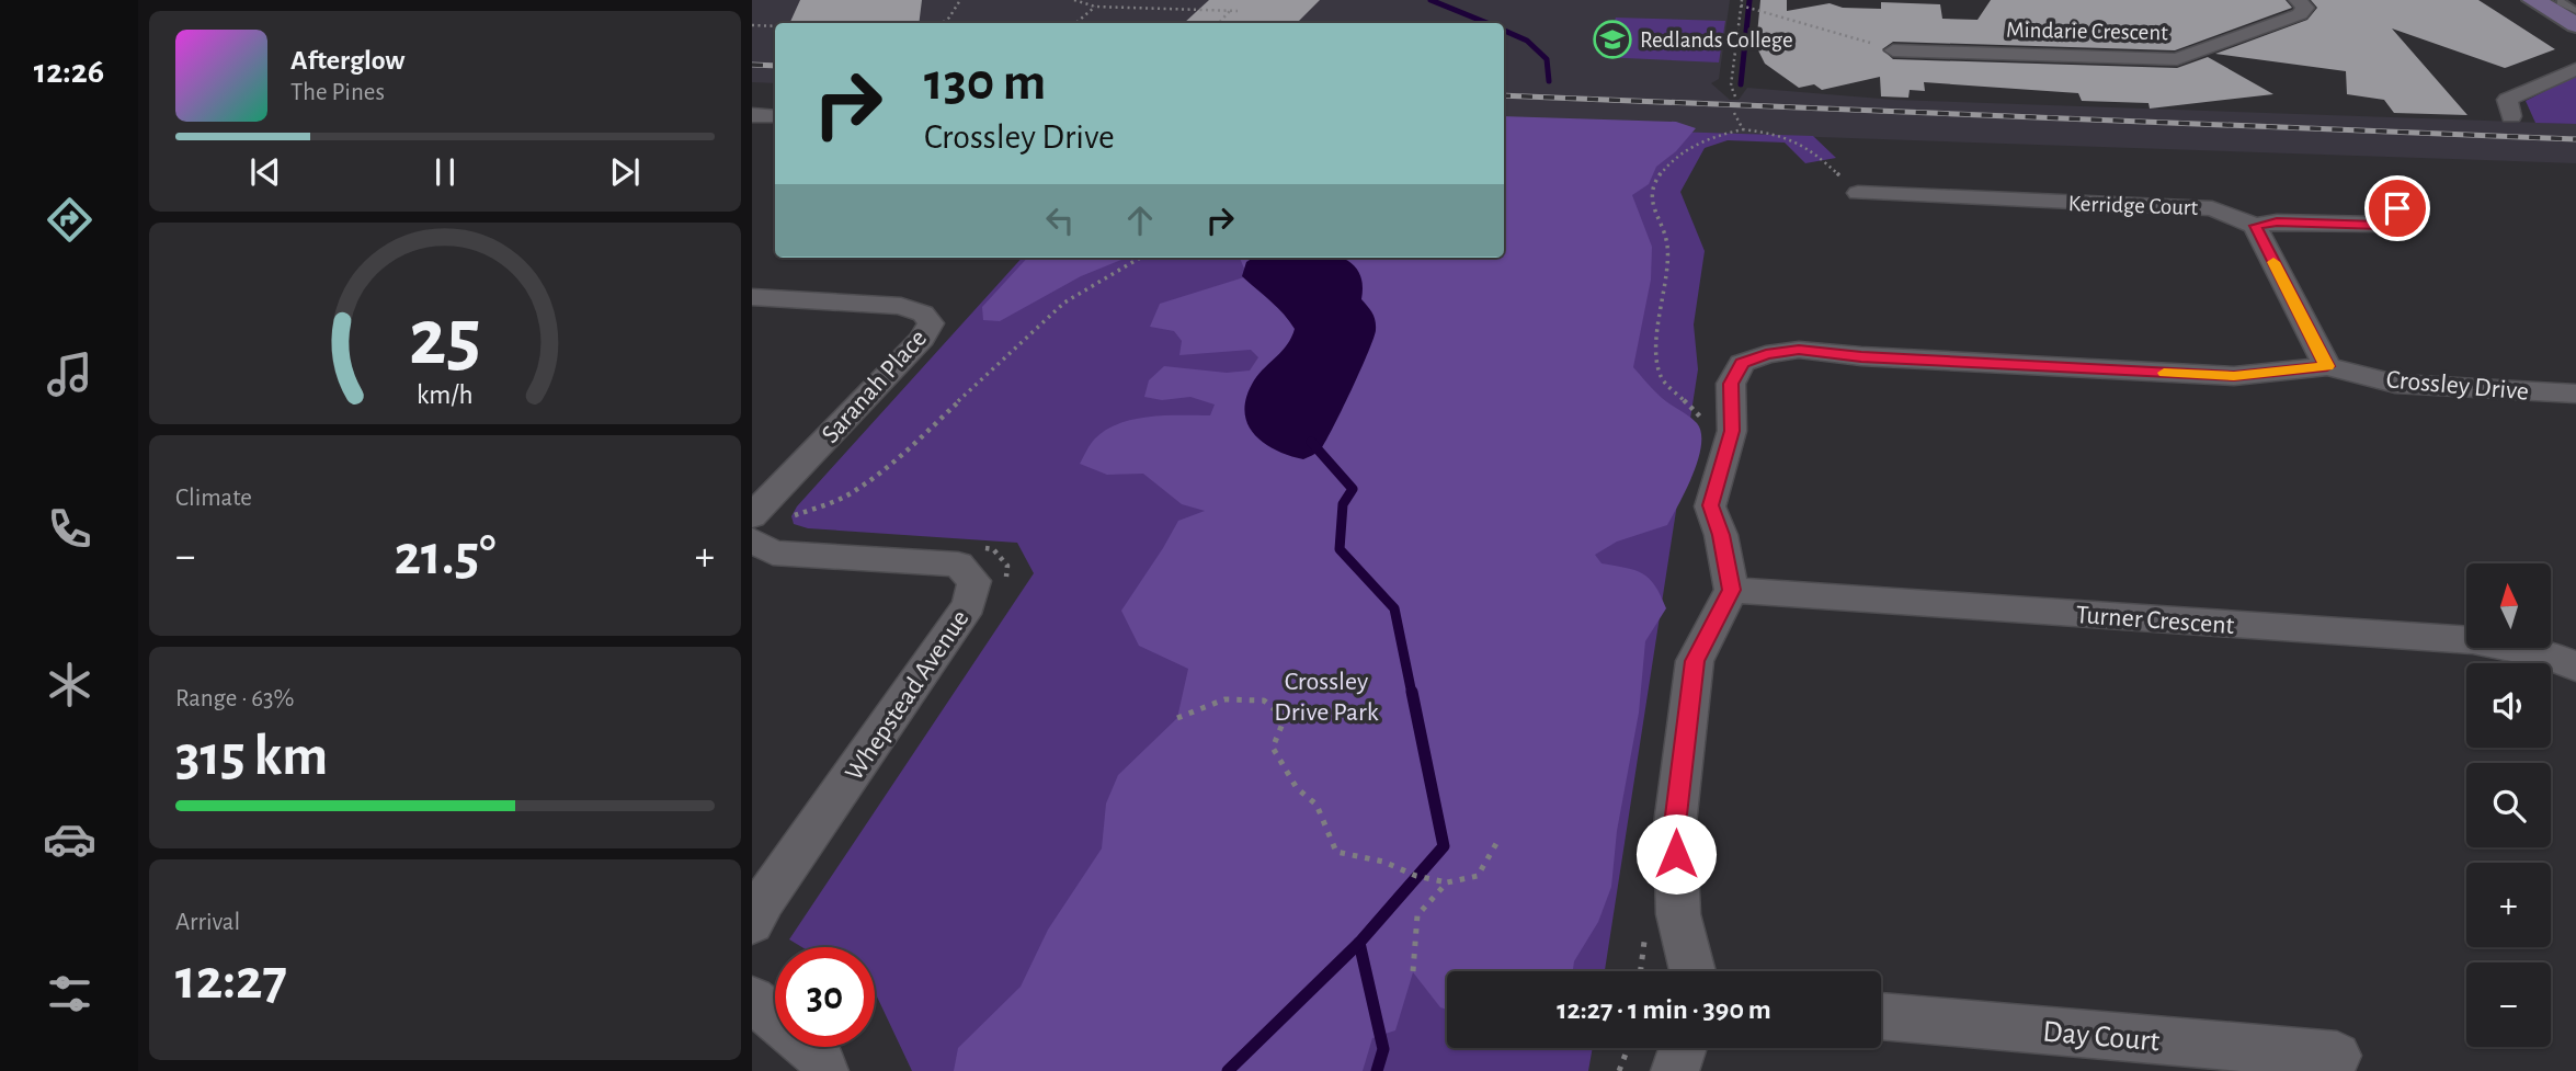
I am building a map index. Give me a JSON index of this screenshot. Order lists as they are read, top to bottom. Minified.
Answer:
{"streets":{"street":["Mindarie Crescent","Kerridge Court","Crossley Drive","Saranah Place","Turner Crescent","Whepstead Avenue","Day Court"]},"crossings":[["Crossley Drive","Turner Crescent"]],"parks":["Crossley Drive Park"],"places":{"school or university":["Redlands College"]},"north":"top","page":{"tabs":"12:26","turn":["130 m","Crossley Drive"],"song":["Afterglow","The Pines"],"tile":["Climate",["Range · 63%","315 km"],["Arrival","12:27"]],"heat":["−","21.5°","+"],"map_buttons":["+","−"],"limit":"30","trip":"12:27 · 1 min · 390 m","gauge":["25","km/h"]}}
